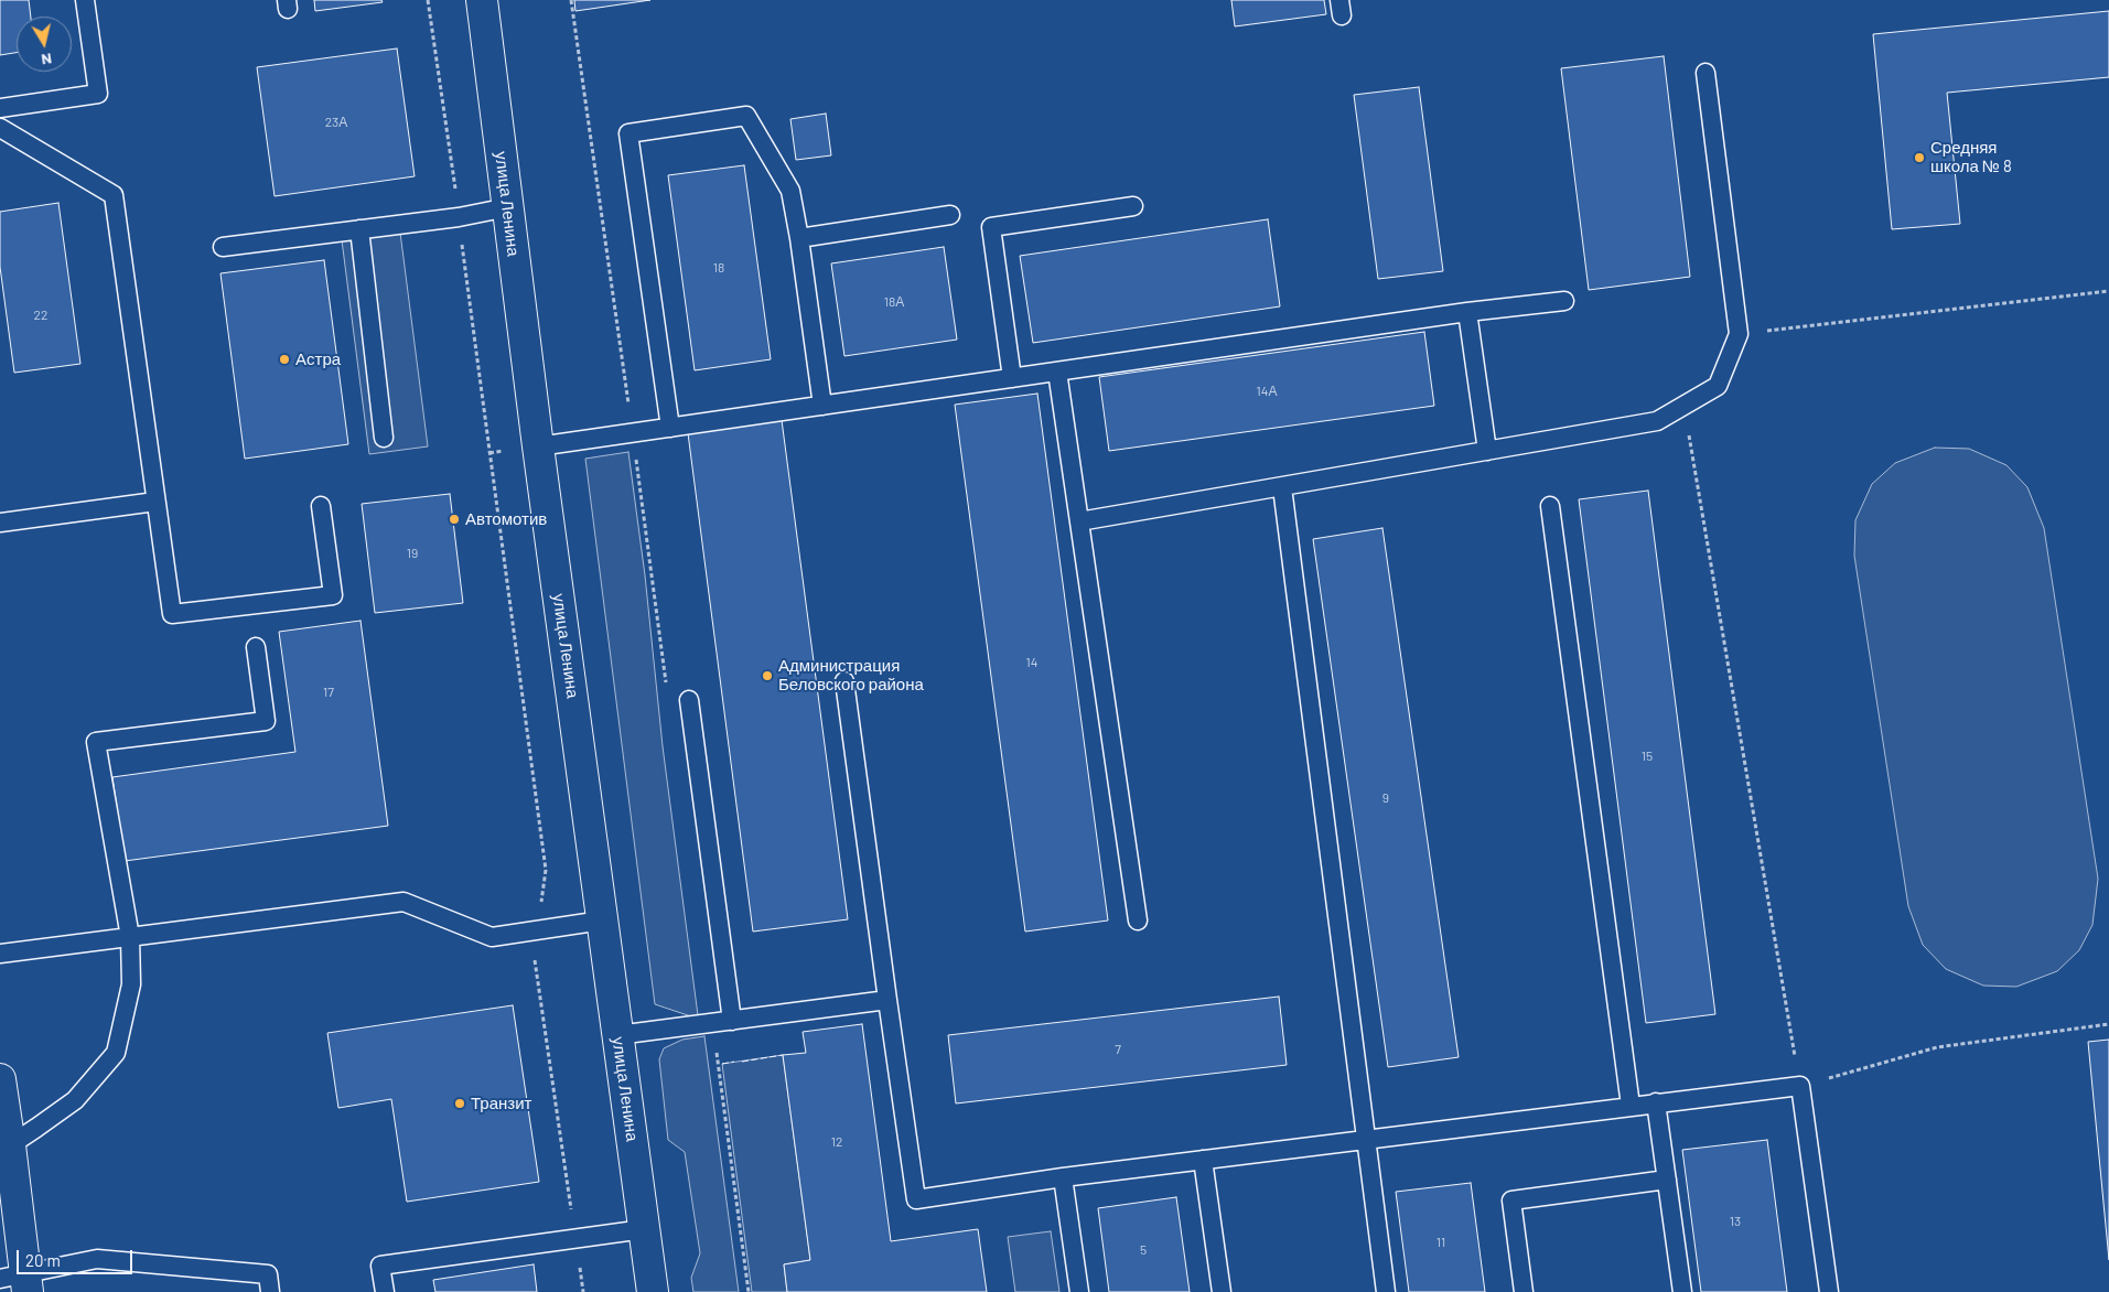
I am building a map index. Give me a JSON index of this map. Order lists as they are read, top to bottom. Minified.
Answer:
{"streets":{"street":["улица Ленина"]},"places":["Средняя школа № 8","Астра","Автомотив","Администрация Беловского района","Транзит"],"house_numbers":["23А","18","18А","22","14А","19","14","17","15","9","7","12","13","11","5"],"scale_bar":"20 m","north":"bottom"}
